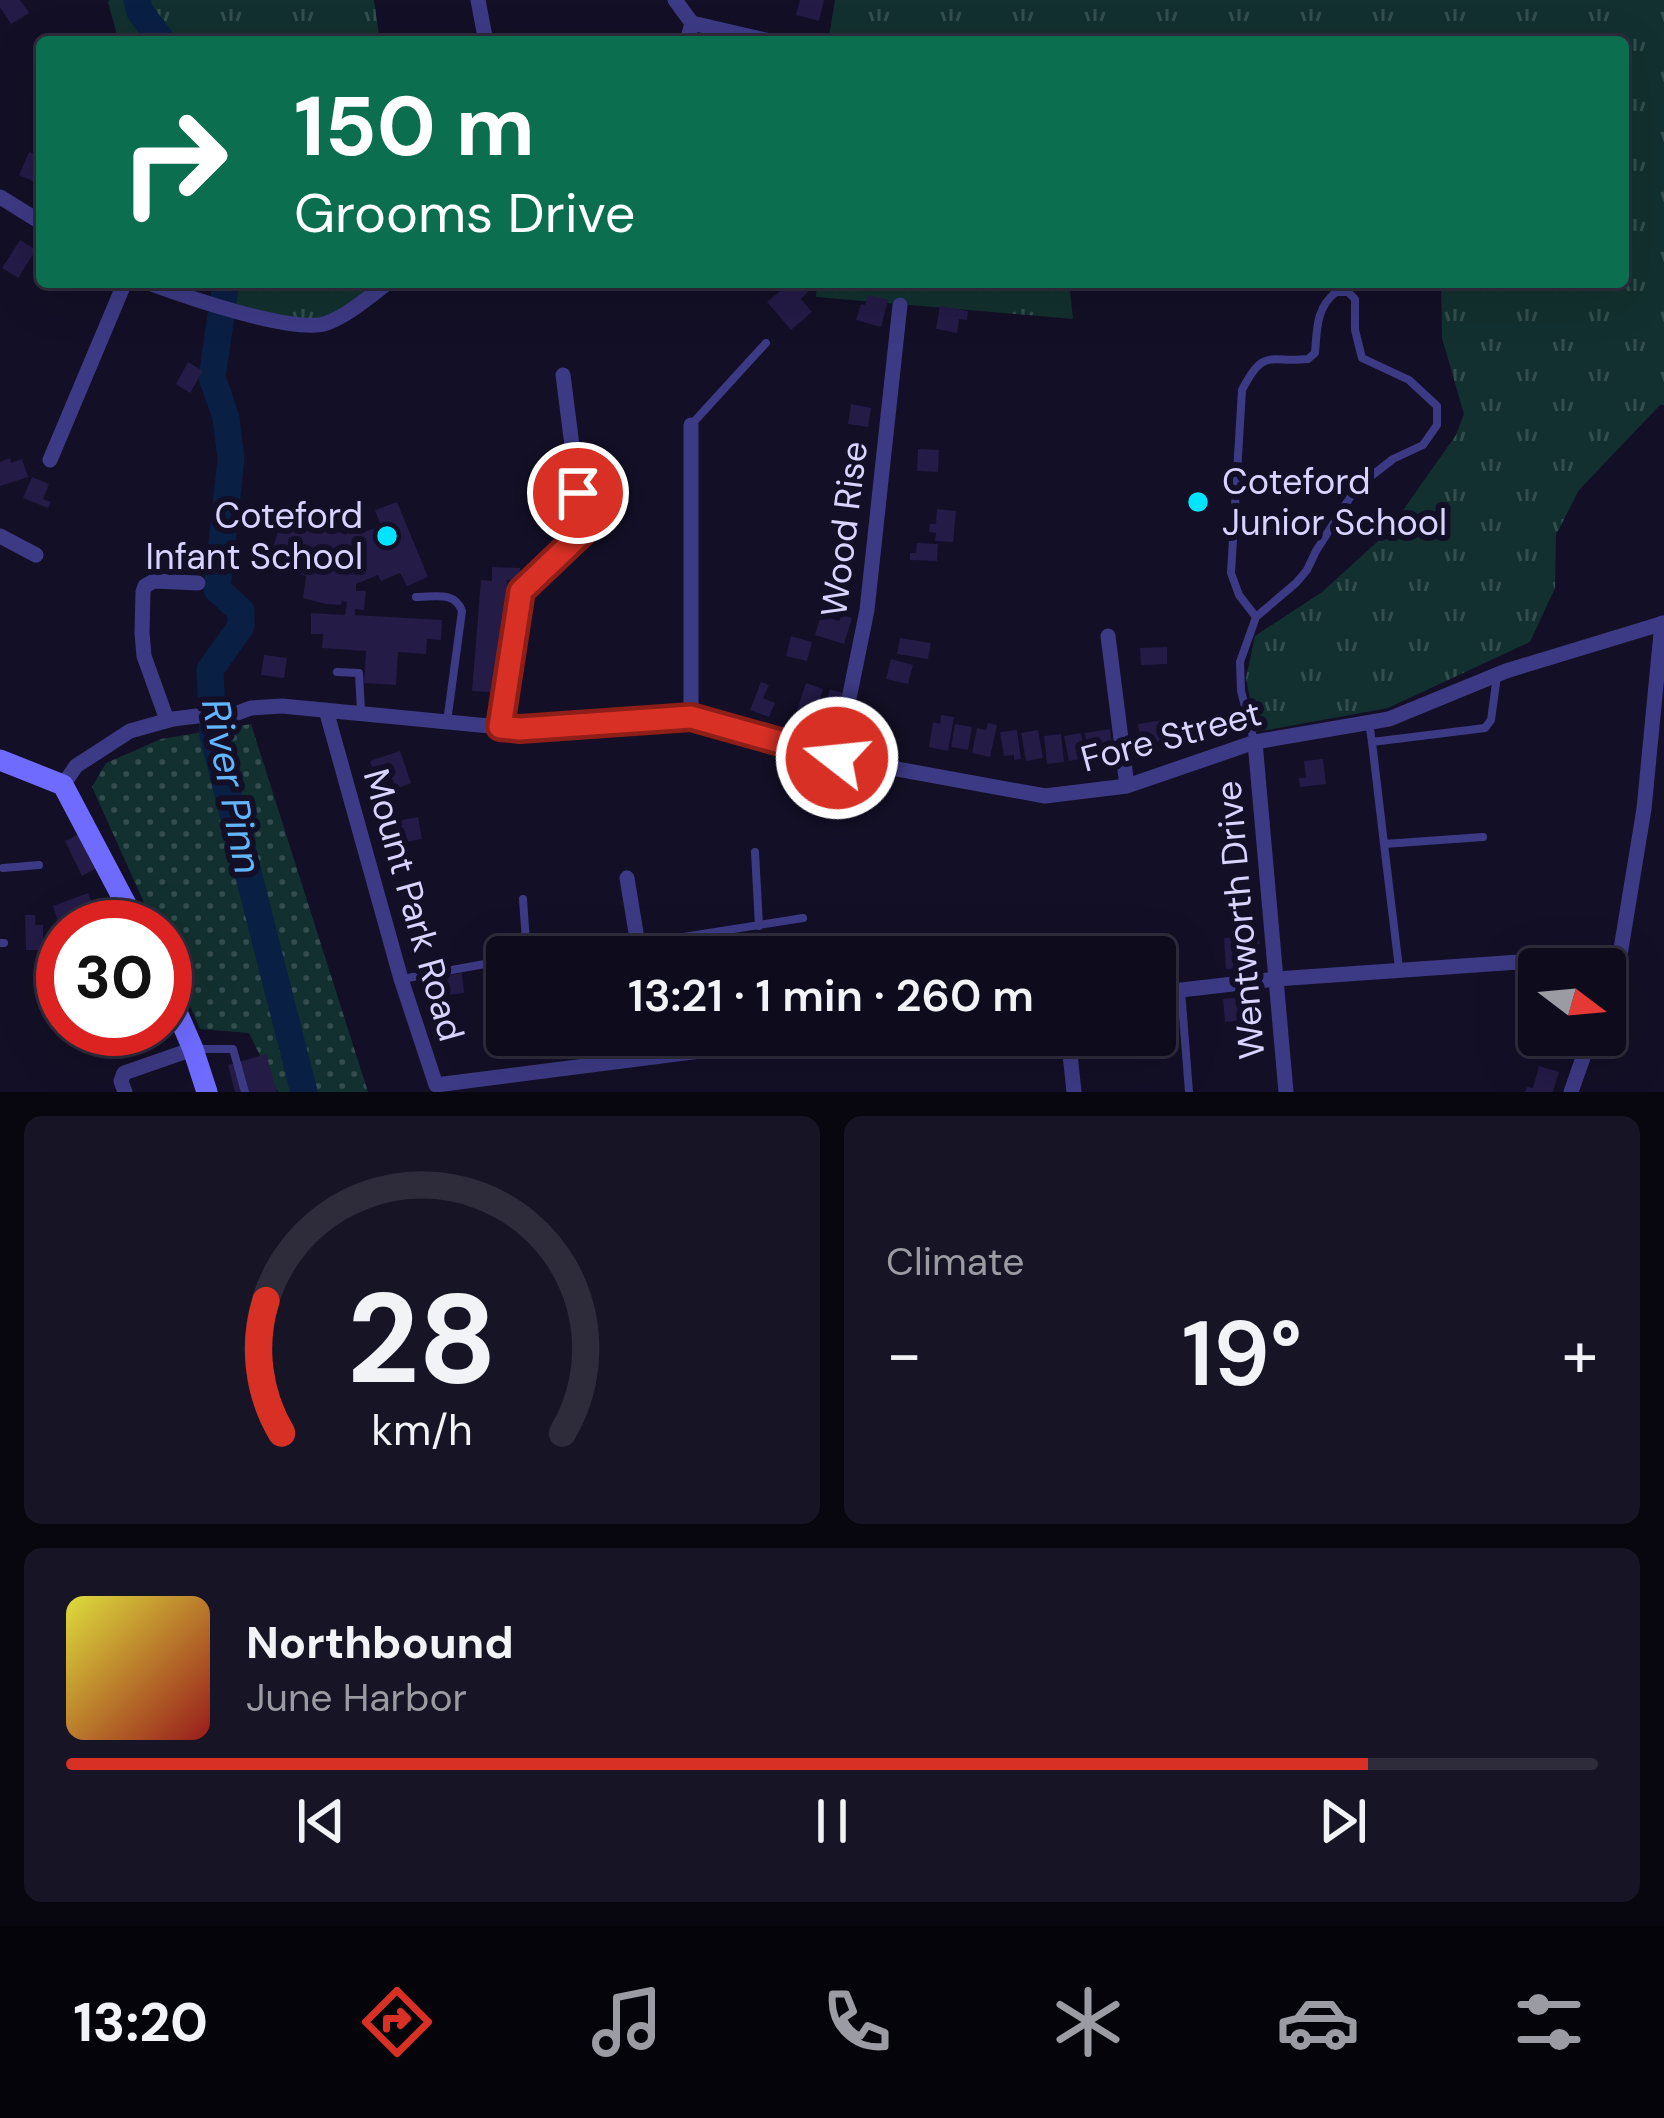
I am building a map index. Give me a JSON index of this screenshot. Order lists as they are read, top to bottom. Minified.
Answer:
{"streets":{"street":["Wood Rise","Fore Street","Mount Park Road","Wentworth Drive"]},"crossings":[["Wood Rise","Fore Street"],["Fore Street","Mount Park Road"],["Fore Street","Wentworth Drive"]],"water":["River Pinn"],"places":["Coteford Junior School","Coteford Infant School"],"north":"right","page":{"turn":["150 m","Grooms Drive"],"limit":"30","trip":"13:21 · 1 min · 260 m","tile":"Climate","heat":["−","19°","+"],"song":["Northbound","June Harbor"],"tabs":"13:20","gauge":["28","km/h"]}}
